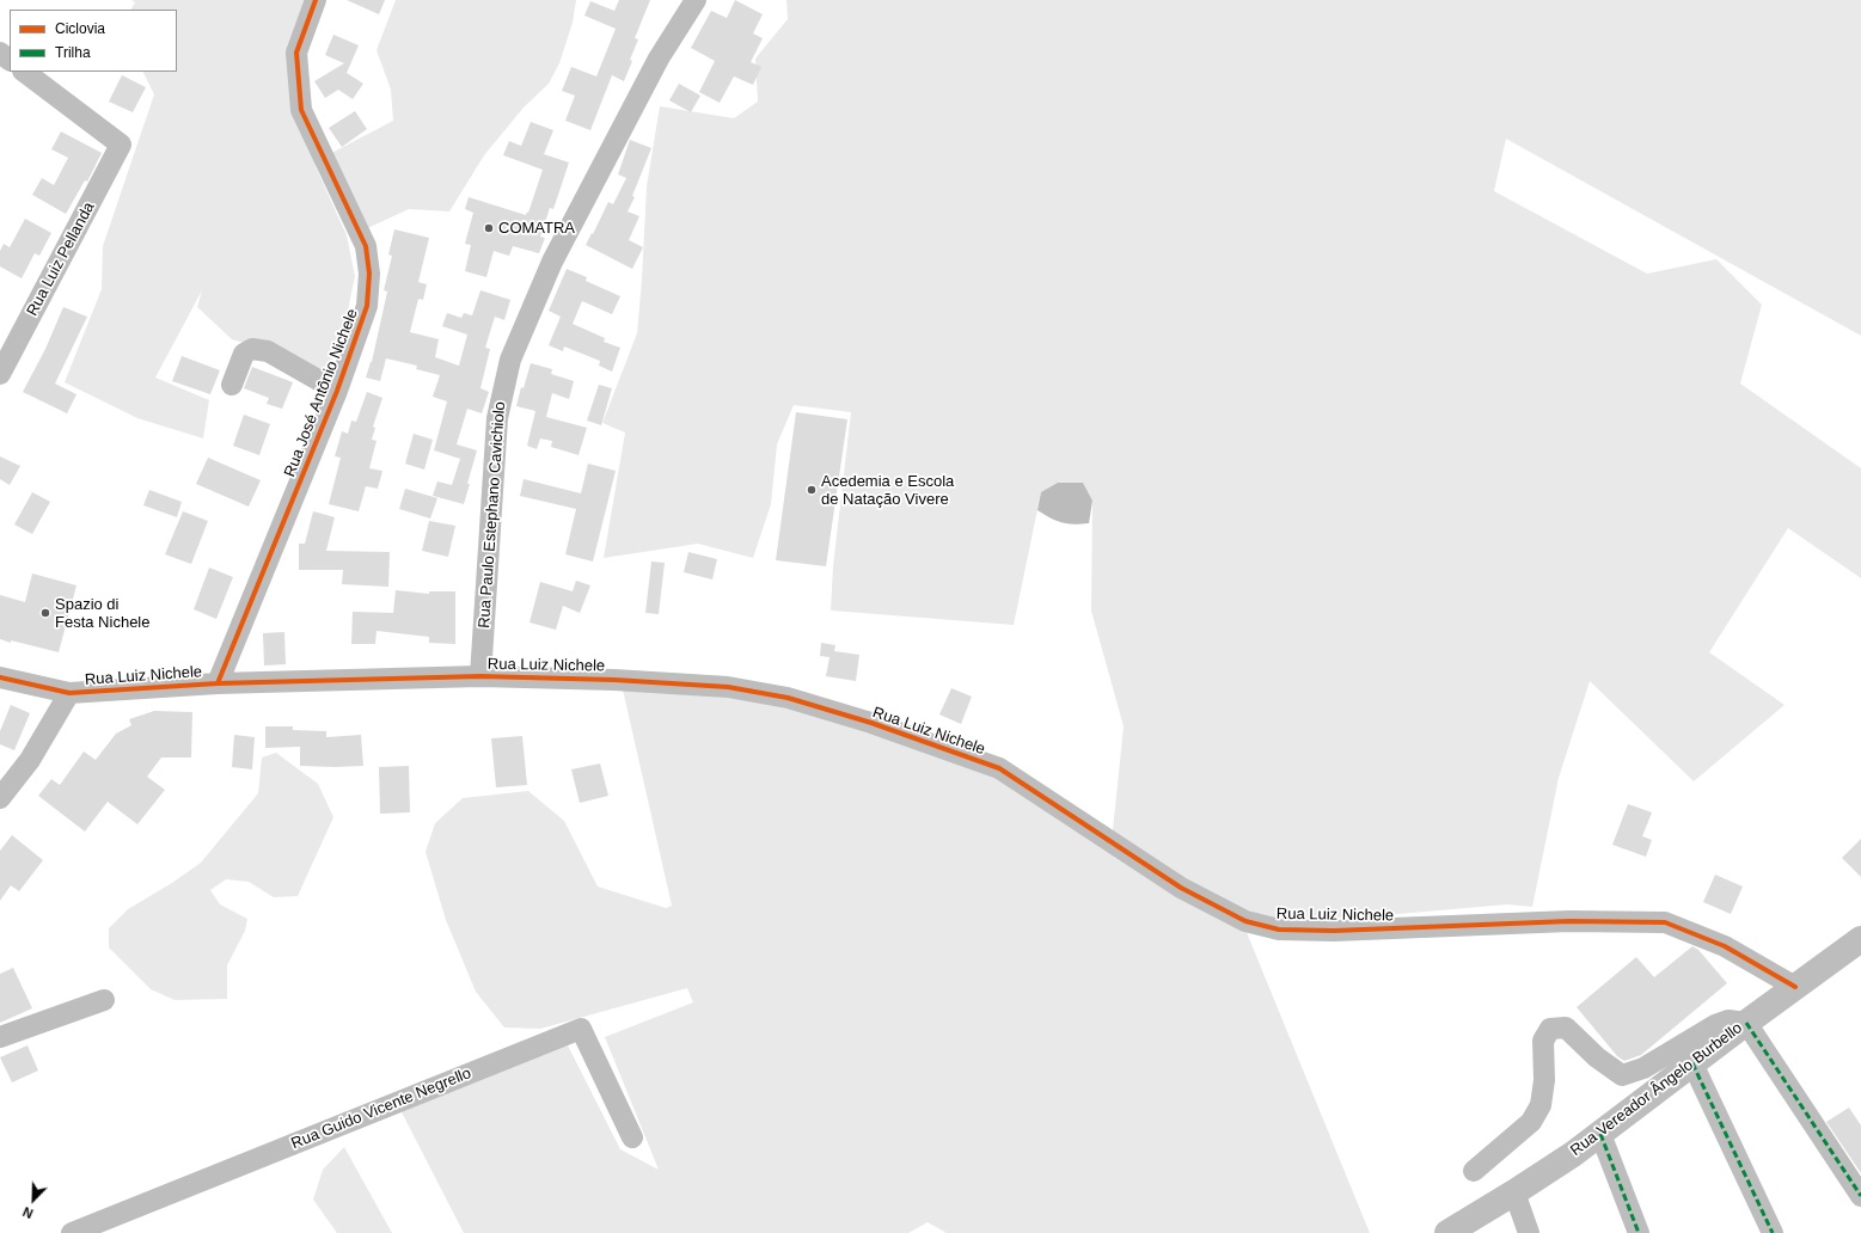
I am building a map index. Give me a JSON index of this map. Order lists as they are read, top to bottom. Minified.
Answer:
{"streets":{"main road":["Rua Vereador Ângelo Burbello"],"street":["Rua Luiz Pellanda","Rua José Antônio Nichele","Rua Paulo Estephano Cavichiolo","Rua Luiz Nichele","Rua Guido Vicente Negrello"]},"crossings":[["Rua José Antônio Nichele","Rua Luiz Nichele"],["Rua Paulo Estephano Cavichiolo","Rua Luiz Nichele"],["Rua Luiz Nichele","Rua Vereador Ângelo Burbello"]],"places":["COMATRA","Acedemia e Escola de Natação Vivere","Spazio di Festa Nichele"],"legend":["Ciclovia","Trilha"],"north":"bottom left"}
